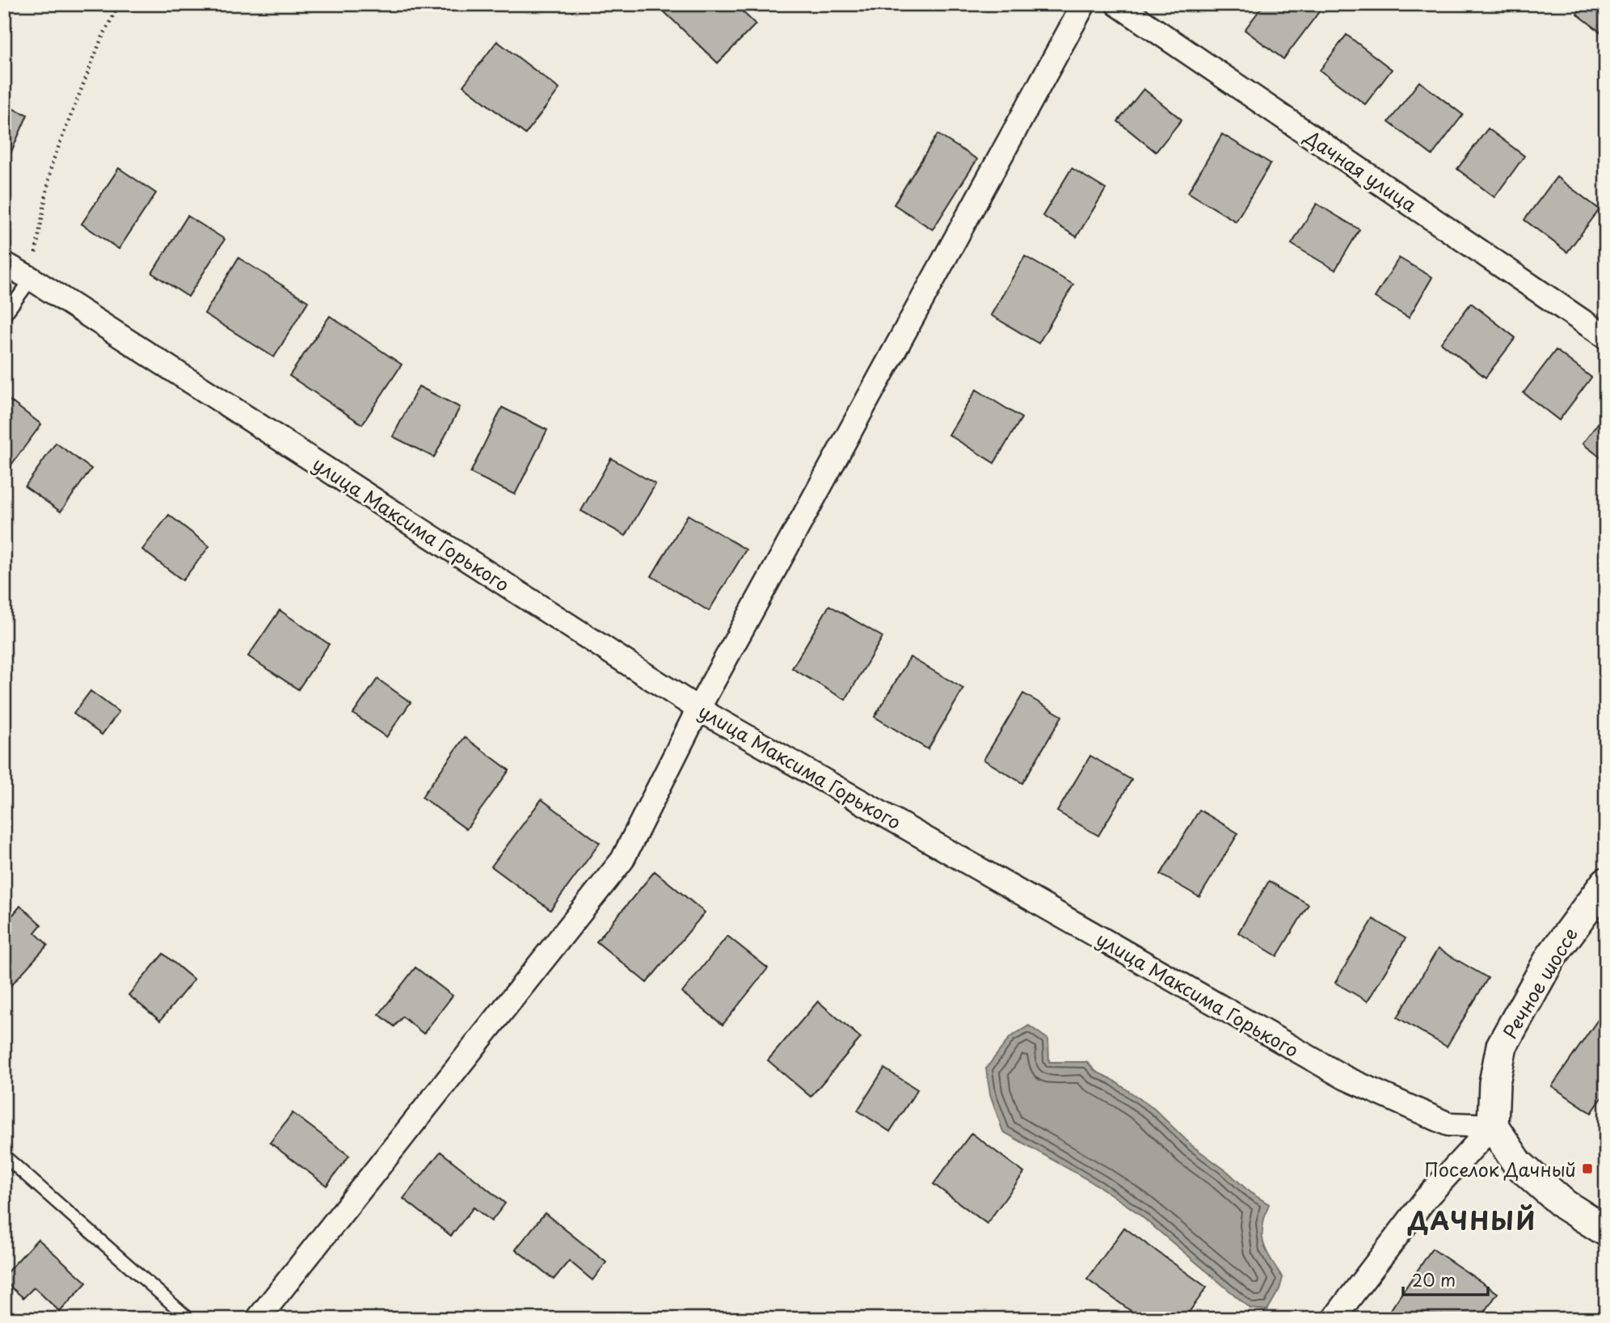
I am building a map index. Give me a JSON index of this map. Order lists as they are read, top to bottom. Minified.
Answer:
{"streets":{"street":["Дачная улица","улица Максима Горького","Речное шоссе"]},"crossings":[["улица Максима Горького","Речное шоссе"]],"districts":["ДАЧНЫЙ"],"places":{"transit":["Поселок Дачный"]},"scale_bar":"20 m"}
